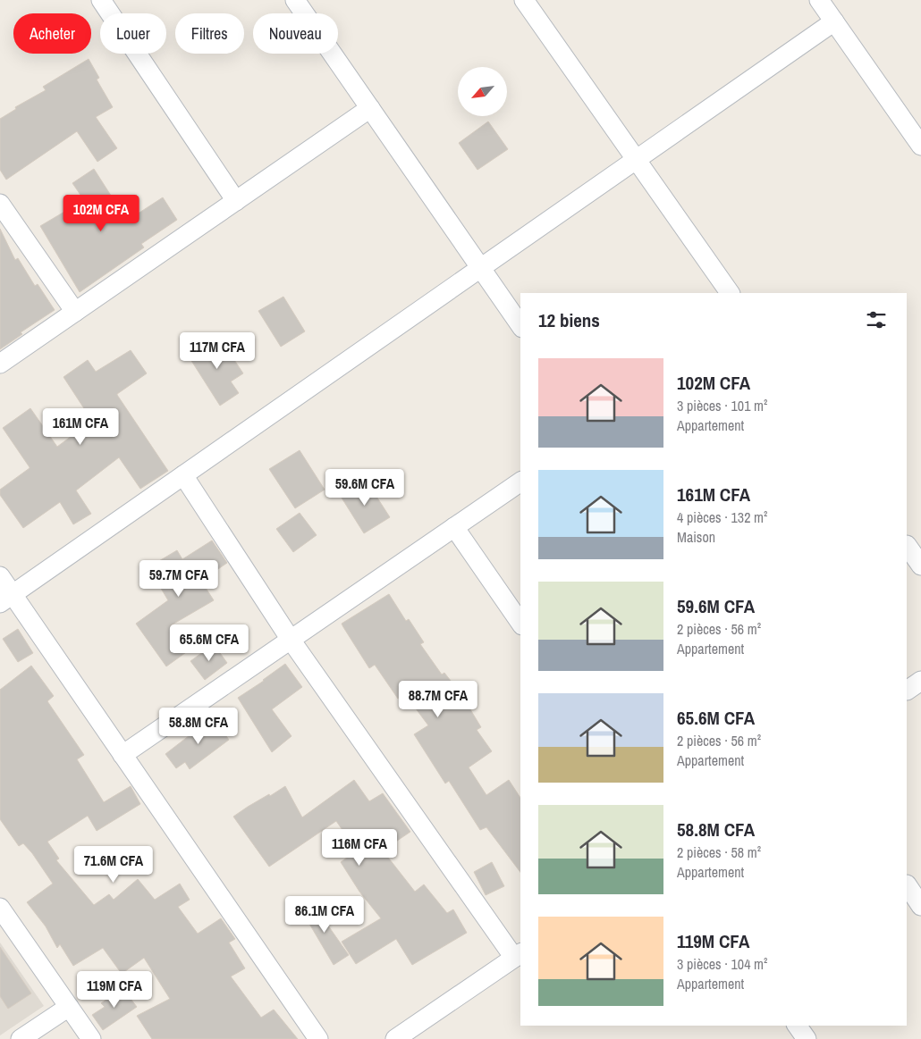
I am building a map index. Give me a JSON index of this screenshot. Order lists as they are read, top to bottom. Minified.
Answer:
{"north":"bottom left","page":{"chip":["Acheter","Louer","Filtres","Nouveau"],"price":["102M CFA","117M CFA","161M CFA","59.6M CFA","59.7M CFA","65.6M CFA","88.7M CFA","58.8M CFA","116M CFA","71.6M CFA","86.1M CFA","119M CFA"],"heading":"12 biens","list":[{"name":"102M CFA","note":"3 pièces · 101 m² · Appartement"},{"name":"161M CFA","note":"4 pièces · 132 m² · Maison"},{"name":"59.6M CFA","note":"2 pièces · 56 m² · Appartement"},{"name":"65.6M CFA","note":"2 pièces · 56 m² · Appartement"},{"name":"58.8M CFA","note":"2 pièces · 58 m² · Appartement"},{"name":"119M CFA","note":"3 pièces · 104 m² · Appartement"}]}}
